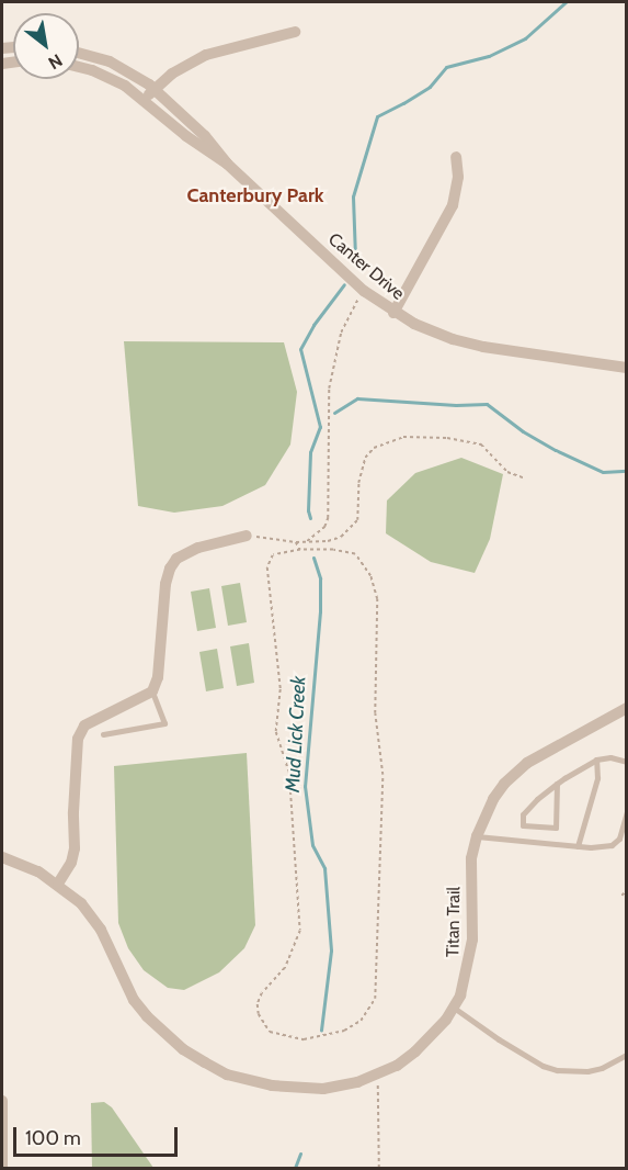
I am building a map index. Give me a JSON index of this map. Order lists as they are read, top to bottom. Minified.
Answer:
{"streets":{"street":["Canter Drive","Titan Trail"]},"districts":["Canterbury Park"],"water":["Mud Lick Creek"],"scale_bar":"100 m","north":"bottom right"}
